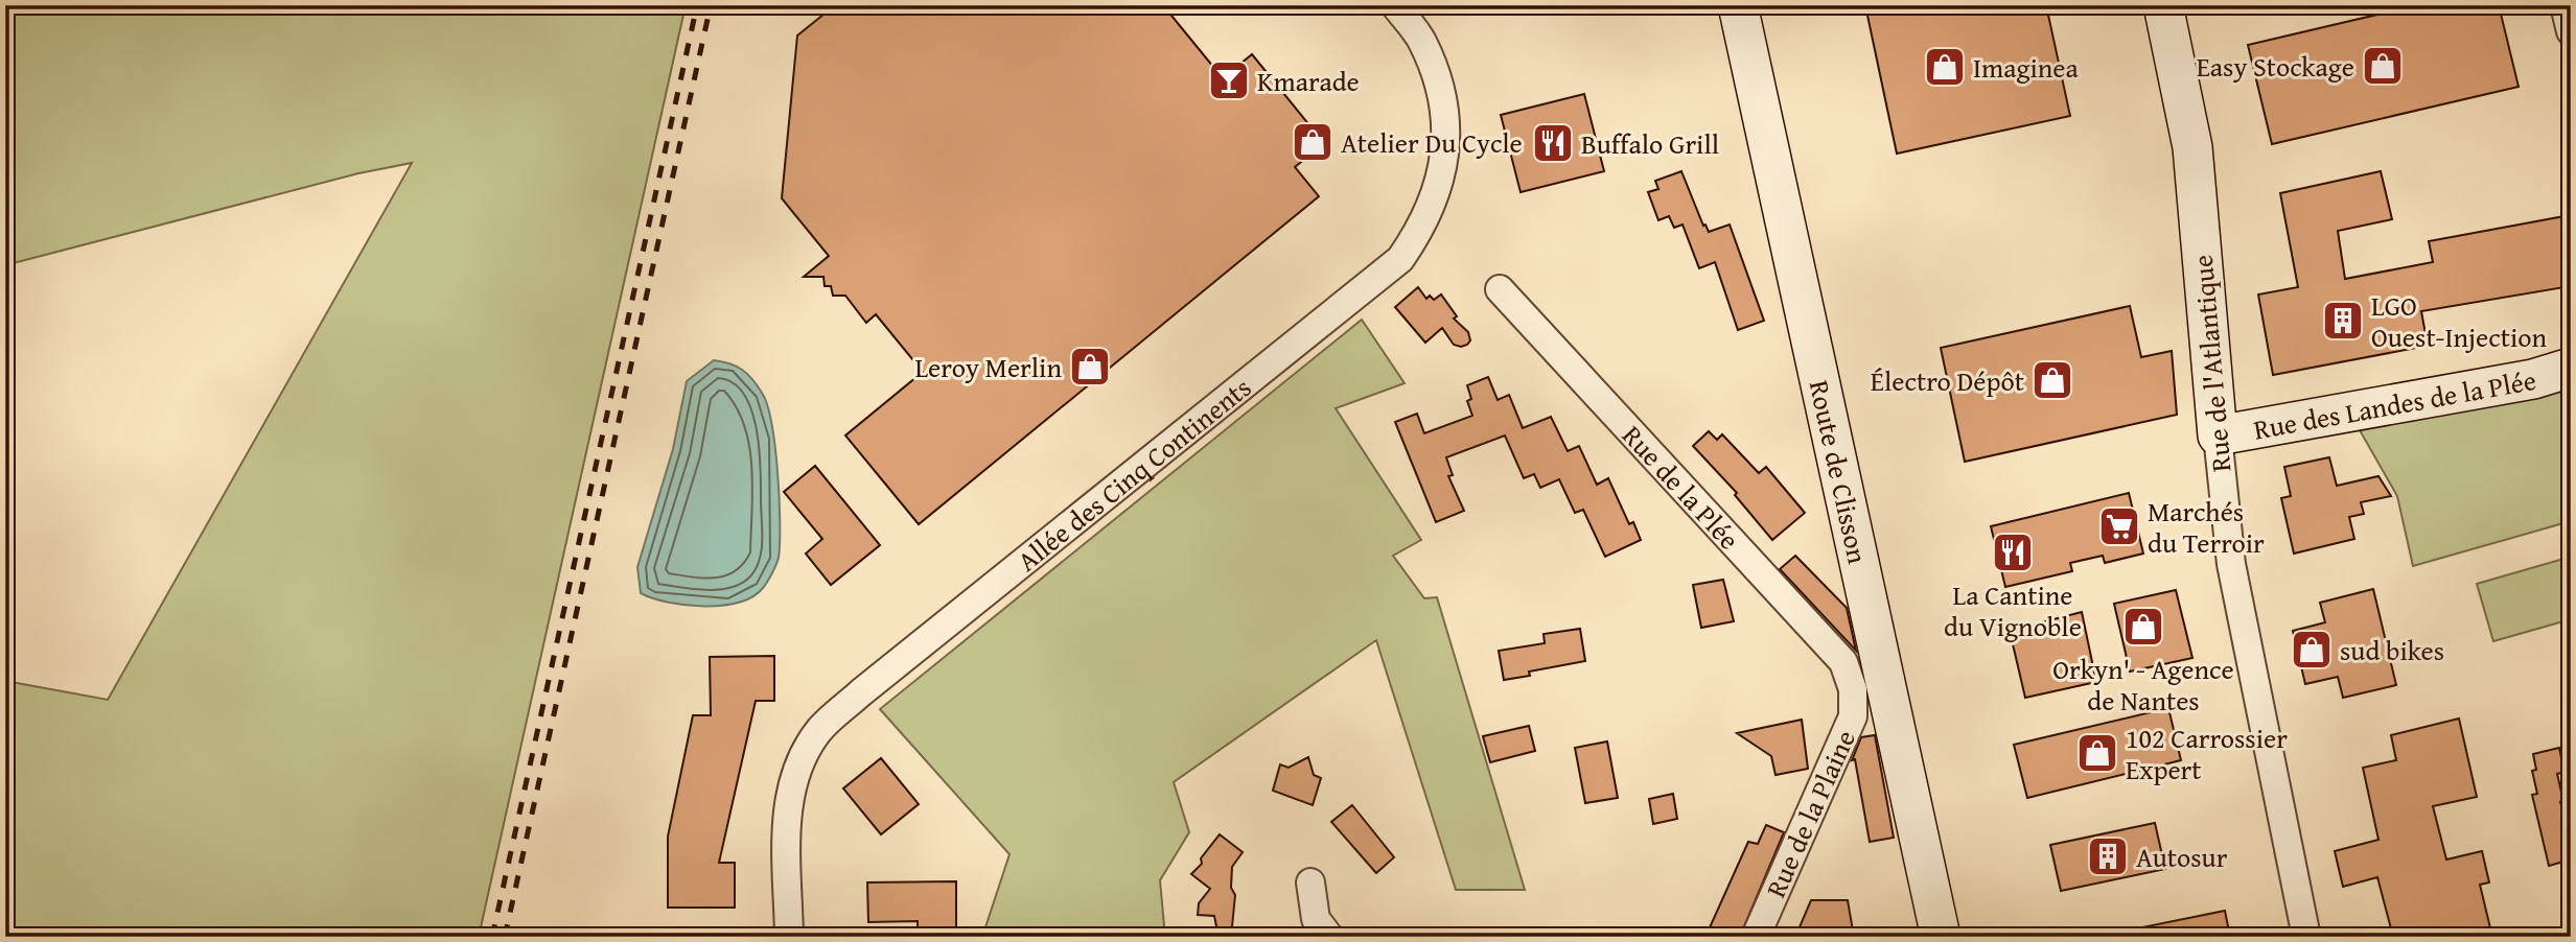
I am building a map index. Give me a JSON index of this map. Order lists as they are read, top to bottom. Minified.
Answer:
{"streets":{"main road":["Rue de l'Atlantique","Rue des Landes de la Plée","Route de Clisson"],"street":["Allée des Cinq Continents","Rue de la Plée","Rue de la Plaine"]},"crossings":[["Rue de l'Atlantique","Rue des Landes de la Plée"],["Rue de la Plée","Rue de la Plaine"]],"places":{"shop":["Easy Stockage","Imaginea","Atelier Du Cycle","Leroy Merlin","Électro Dépôt","Orkyn' - Agence de Nantes","sud bikes","102 Carrossier Expert"],"bar":["Kmarade"],"restaurant":["Buffalo Grill","La Cantine du Vignoble"],"building":["LGO Ouest-Injection","Autosur"],"supermarket":["Marchés du Terroir"]}}
